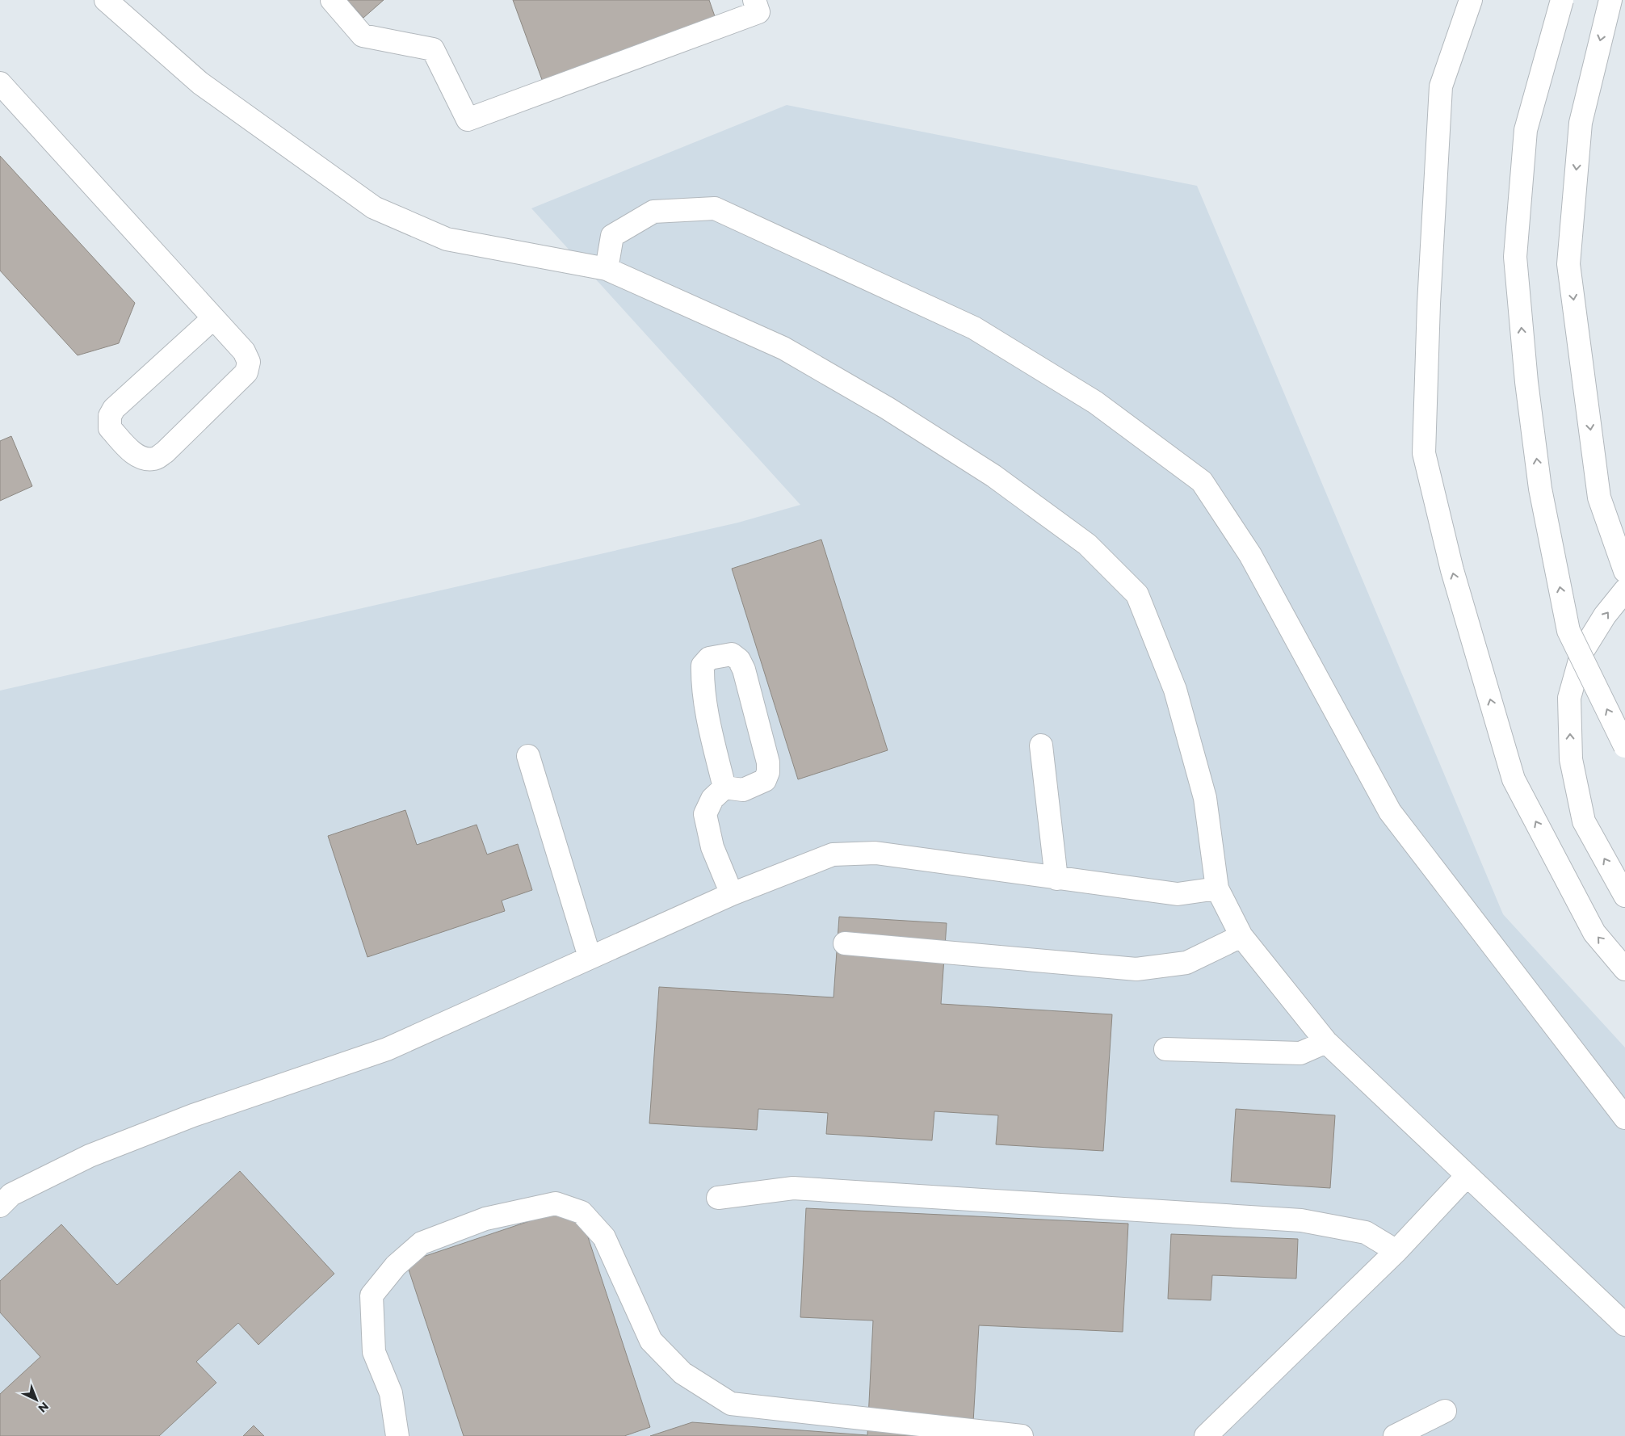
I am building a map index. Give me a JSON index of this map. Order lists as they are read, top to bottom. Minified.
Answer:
{"north":"bottom right"}
